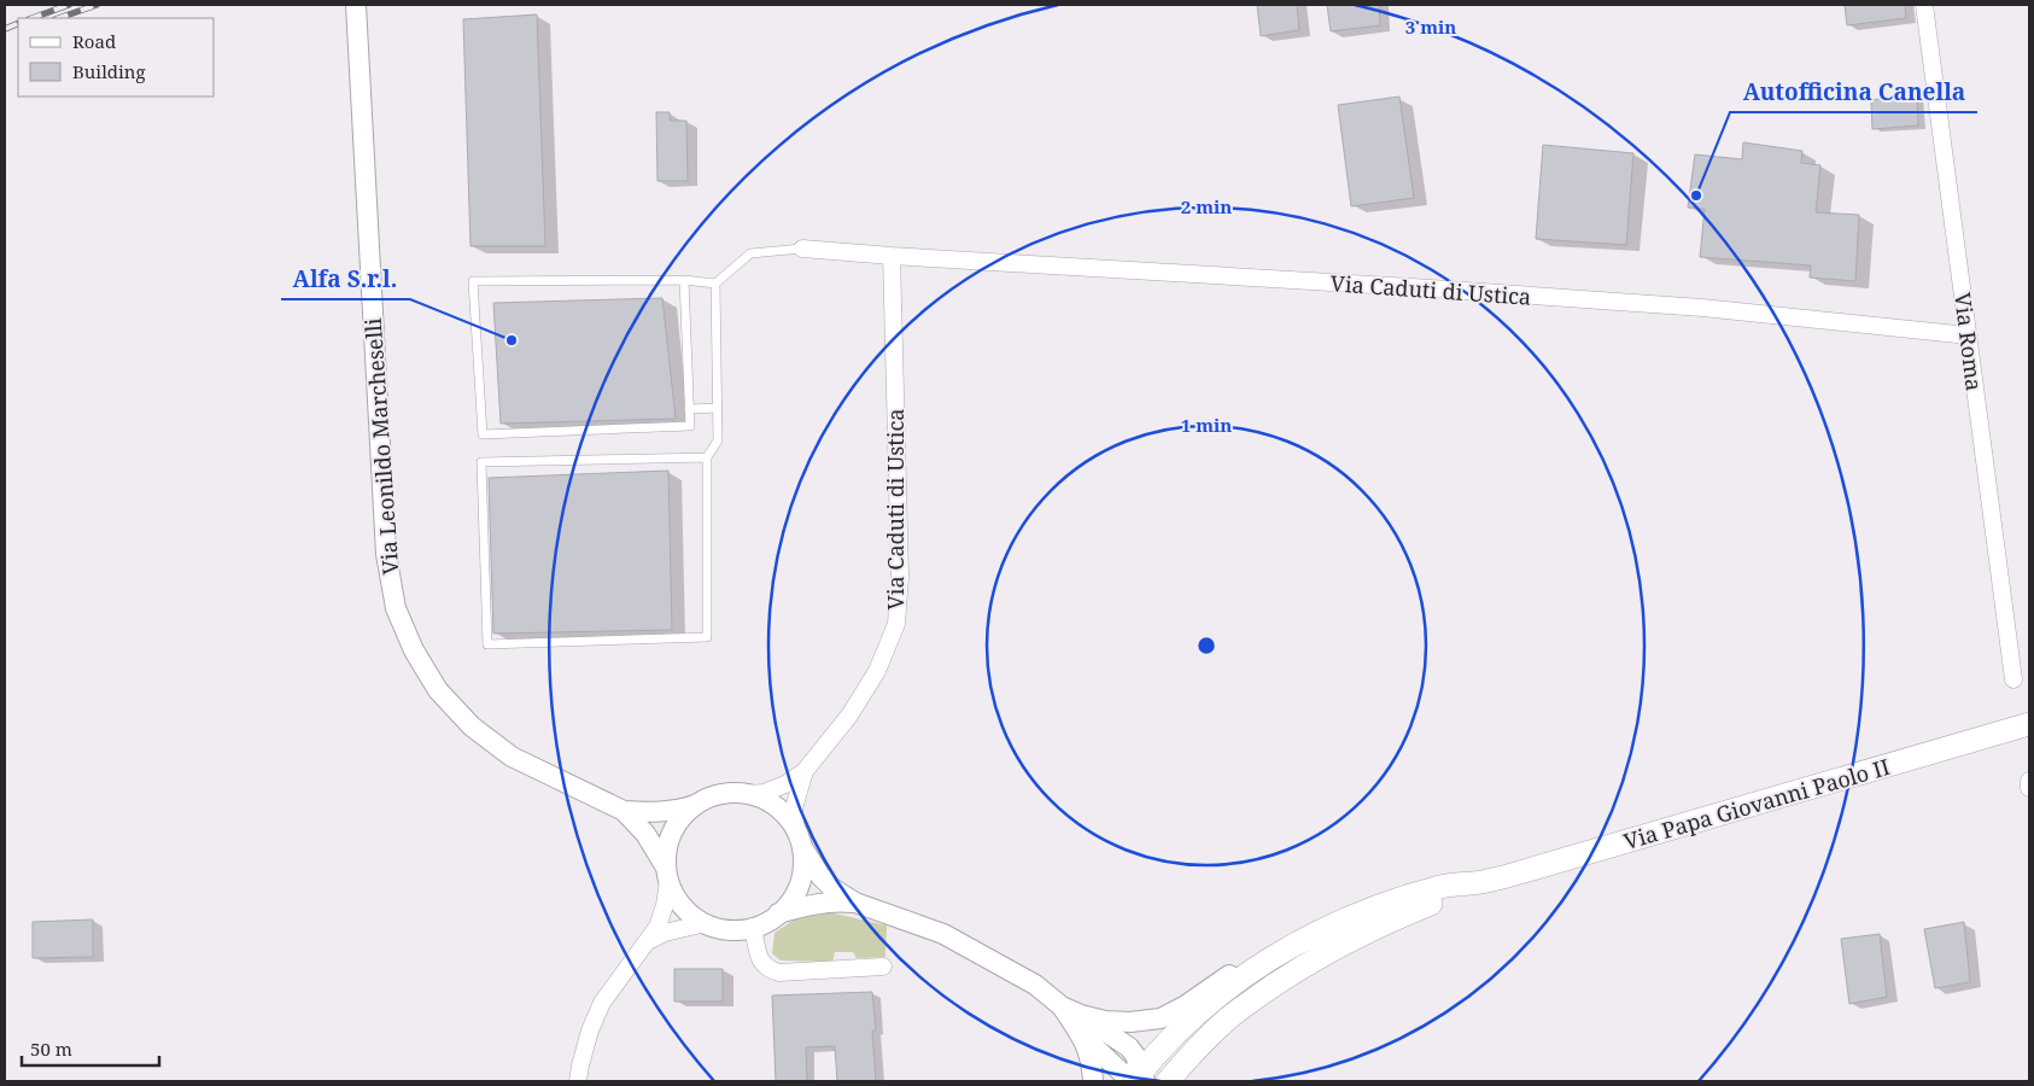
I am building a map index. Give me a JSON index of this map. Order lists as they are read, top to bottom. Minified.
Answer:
{"streets":{"main road":["Via Papa Giovanni Paolo II"],"street":["Via Caduti di Ustica","Via Roma","Via Leonildo Marcheselli"]},"crossings":[["Via Caduti di Ustica","Via Roma"],["Via Caduti di Ustica","Via Leonildo Marcheselli"]],"places":["Autofficina Canella","Alfa S.r.l."],"legend":["Road","Building"],"scale_bar":"50 m","rings":["3 min","2 min","1 min"]}
